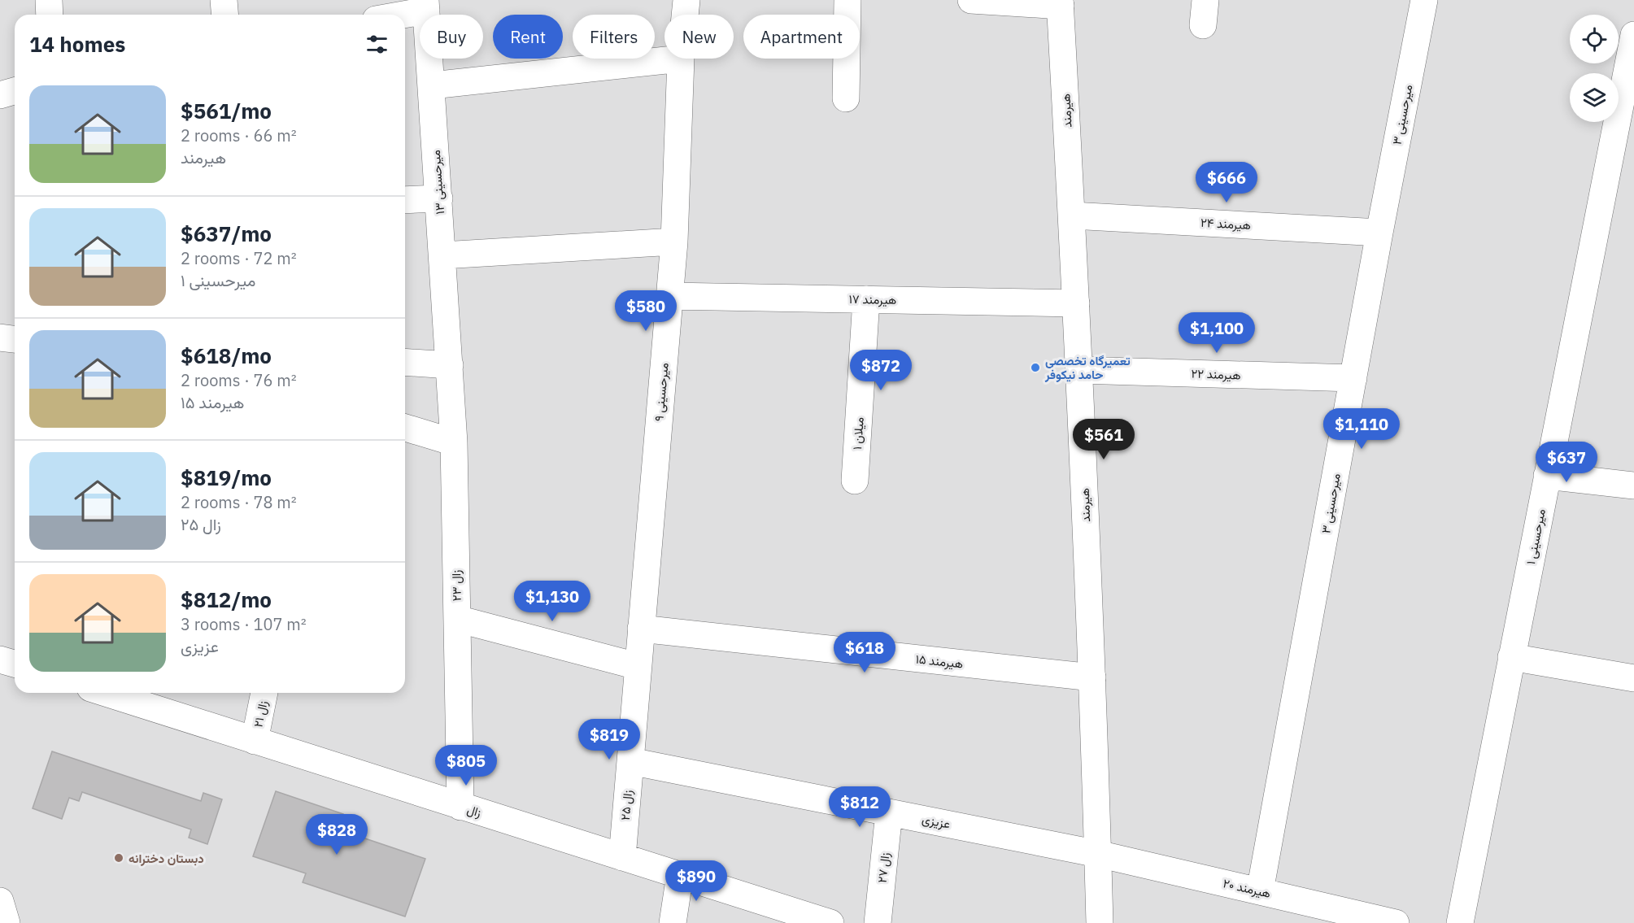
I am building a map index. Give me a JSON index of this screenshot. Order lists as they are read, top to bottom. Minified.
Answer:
{"streets":{"street":["هیرمند","میرحسینی ۳","میرحسینی ۱۳","هیرمند ۲۴","هیرمند ۱۷","هیرمند ۲۲","میرحسینی ۹","میلان ۱","میرحسینی ۱","زال ۲۳","هیرمند ۱۵","زال ۲۱","زال ۲۵","زال","عزیزی","زال ۲۷","هیرمند ۲۰"]},"crossings":[["هیرمند","هیرمند ۲۴"],["هیرمند","هیرمند ۱۷"],["هیرمند","هیرمند ۲۲"],["هیرمند","هیرمند ۱۵"],["هیرمند","عزیزی"],["هیرمند","هیرمند ۲۰"],["میرحسینی ۳","هیرمند ۲۴"],["میرحسینی ۳","هیرمند ۲۲"],["میرحسینی ۳","هیرمند ۲۰"],["میرحسینی ۱۳","زال ۲۳"],["هیرمند ۱۷","میرحسینی ۹"],["هیرمند ۱۷","میلان ۱"],["میرحسینی ۹","هیرمند ۱۵"],["میرحسینی ۹","زال ۲۵"],["زال ۲۳","زال"],["زال ۲۱","زال"],["زال ۲۵","زال"],["زال ۲۵","عزیزی"],["عزیزی","زال ۲۷"],["عزیزی","هیرمند ۲۰"]],"places":["تعمیرگاه تخصصی حامد نیکوفر","دبستان دخترانه"],"page":{"chip":["Buy","Rent","Filters","New","Apartment"],"heading":"14 homes","list":[{"name":"$561/mo","note":"2 rooms · 66 m² · هیرمند"},{"name":"$637/mo","note":"2 rooms · 72 m² · میرحسینی ۱"},{"name":"$618/mo","note":"2 rooms · 76 m² · هیرمند ۱۵"},{"name":"$819/mo","note":"2 rooms · 78 m² · زال ۲۵"},{"name":"$812/mo","note":"3 rooms · 107 m² · عزیزی"}],"price":["$666","$580","$1,100","$872","$1,110","$561","$637","$1,130","$618","$819","$805","$812","$828","$890"]}}
